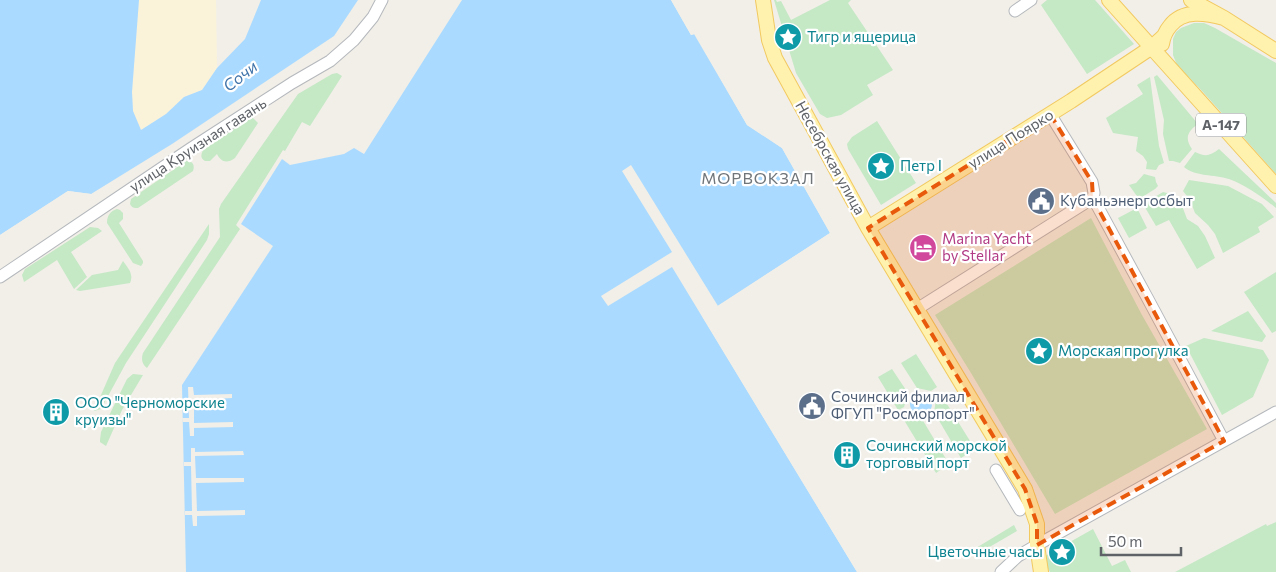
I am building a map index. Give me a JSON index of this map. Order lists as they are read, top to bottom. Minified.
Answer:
{"streets":{"main road":["А-147","улица Поярко","Несебрская улица"],"street":["улица Круизная гавань"]},"crossings":[["А-147","улица Поярко"],["улица Поярко","Несебрская улица"]],"districts":["МОРВОКЗАЛ"],"water":["Сочи"],"places":{"place":["Тигр и ящерица","Петр I","Морская прогулка","Цветочные часы"],"public building":["Кубаньэнергосбыт","Сочинский филиал ФГУП \"Росморпорт\""],"hotel":["Marina Yacht by Stellar"],"building":["ООО \"Черноморские круизы\"","Сочинский морской торговый порт"]},"scale_bar":"50 m"}
